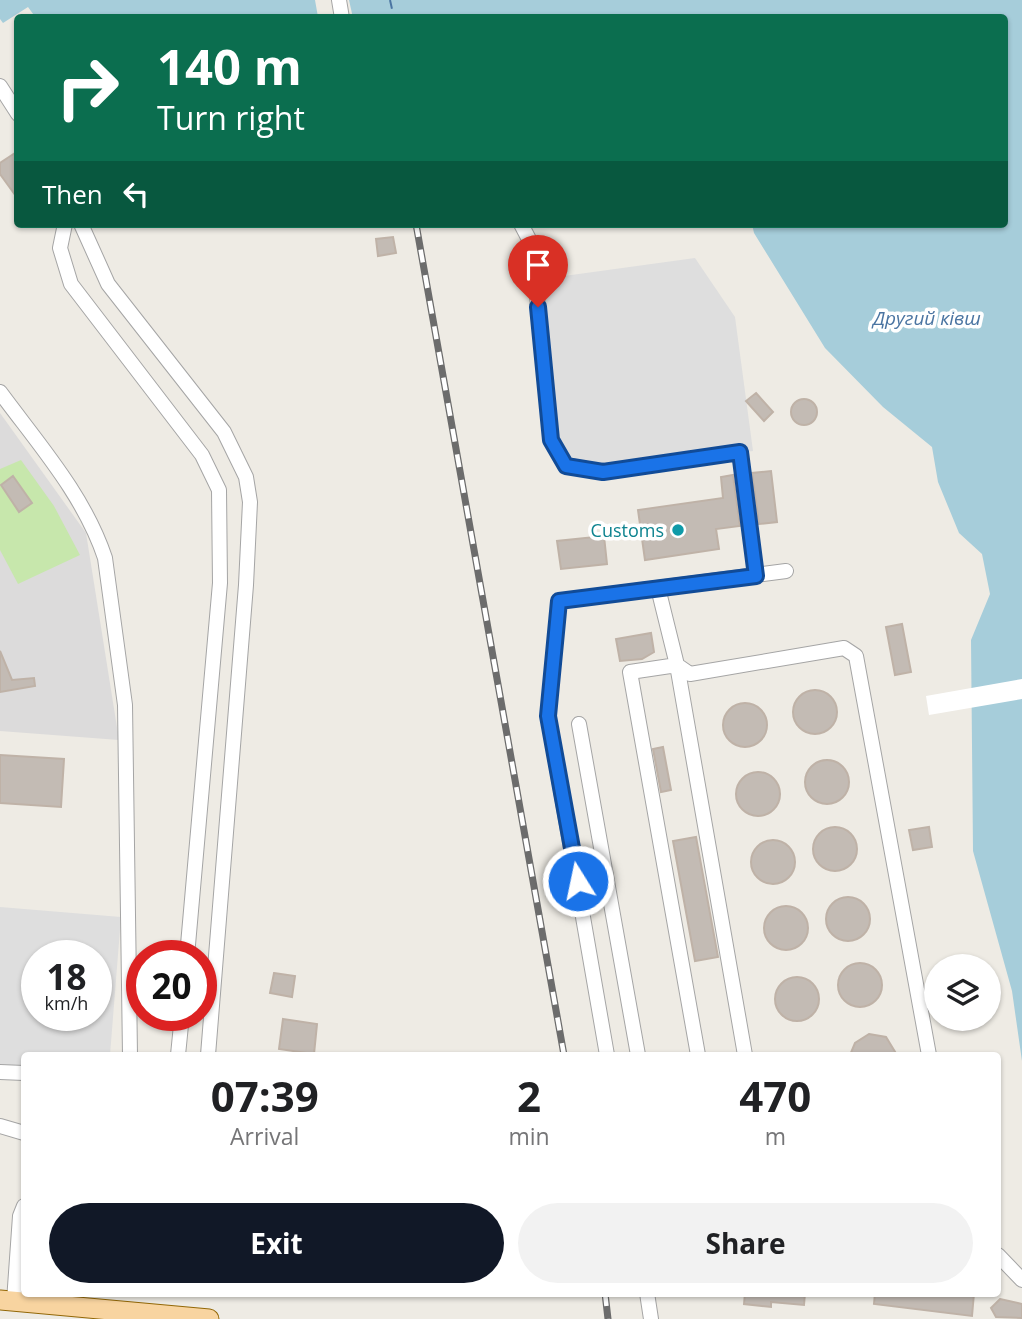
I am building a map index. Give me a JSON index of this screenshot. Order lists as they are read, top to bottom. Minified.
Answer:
{"water":["Другий ківш"],"places":["Customs"],"page":{"turn":["140 m","Turn right"],"then":"Then","speed":"18 km/h","limit":"20","eta":["07:39","Arrival","2","min","470","m"],"buttons":["Exit","Share"]}}
